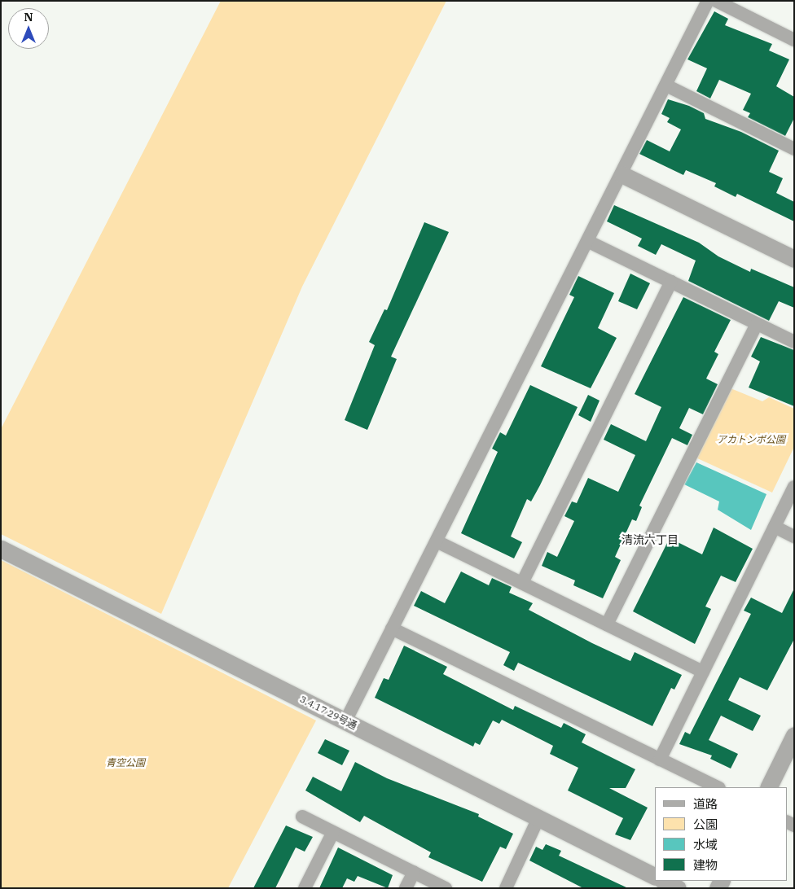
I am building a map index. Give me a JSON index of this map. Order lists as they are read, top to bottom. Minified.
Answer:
{"streets":{"street":["3.4.17 29号通"]},"districts":["清流六丁目"],"parks":["アカトンボ公園","青空公園"],"legend":["道路","公園","水域","建物"],"north":"top"}
